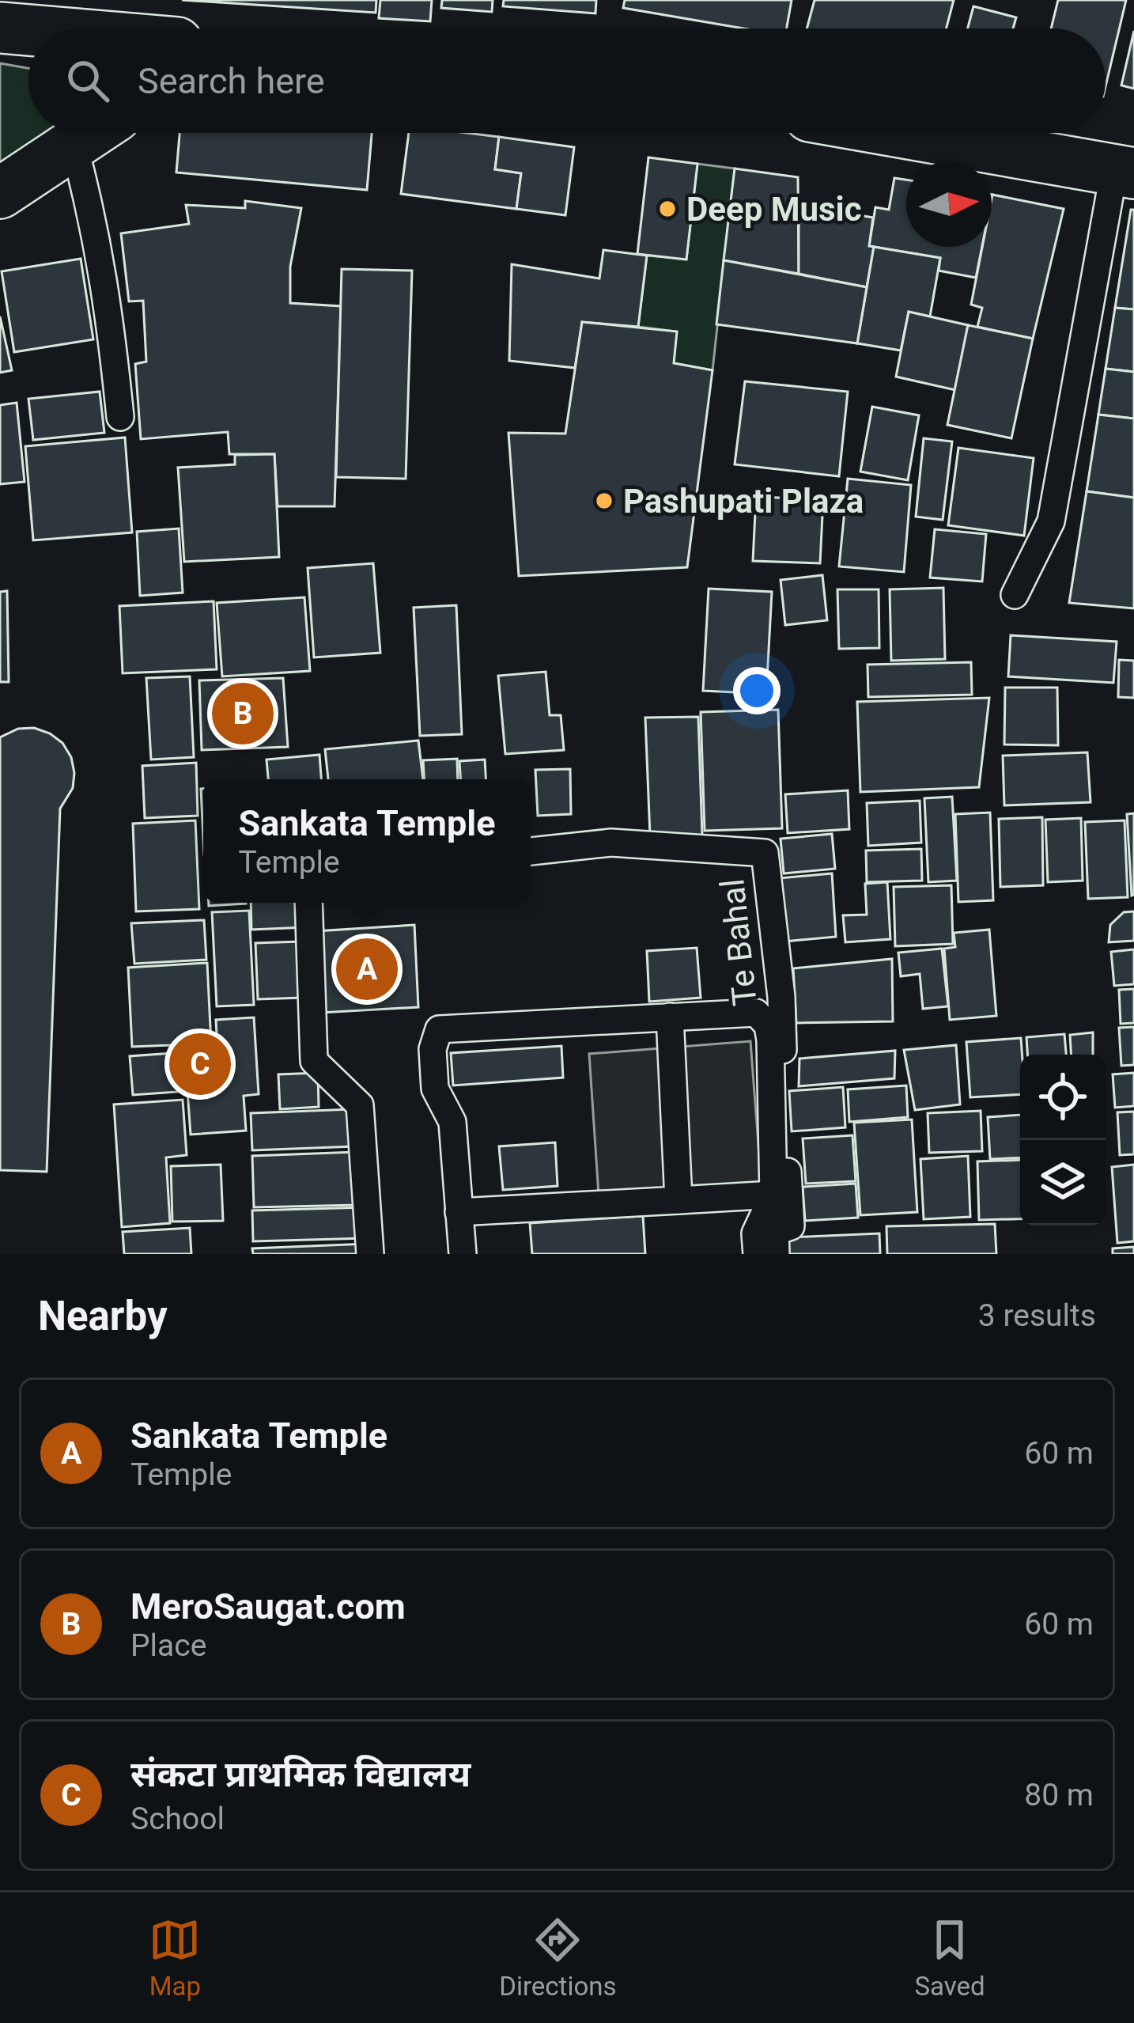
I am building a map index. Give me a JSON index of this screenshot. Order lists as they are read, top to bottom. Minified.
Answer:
{"streets":{"lane":["Te Bahal"]},"places":["Deep Music","Pashupati Plaza"],"north":"right","page":{"search":"Search here","pins":["B","A","C"],"popup":["Sankata Temple","Temple"],"heading":["Nearby","3 results"],"list":[{"mark":"A","name":"Sankata Temple","note":"Temple","value":"60 m"},{"mark":"B","name":"MeroSaugat.com","note":"Place","value":"60 m"},{"mark":"C","name":"संकटा प्राथमिक विद्यालय","note":"School","value":"80 m"}],"nav":["Map","Directions","Saved"]}}
